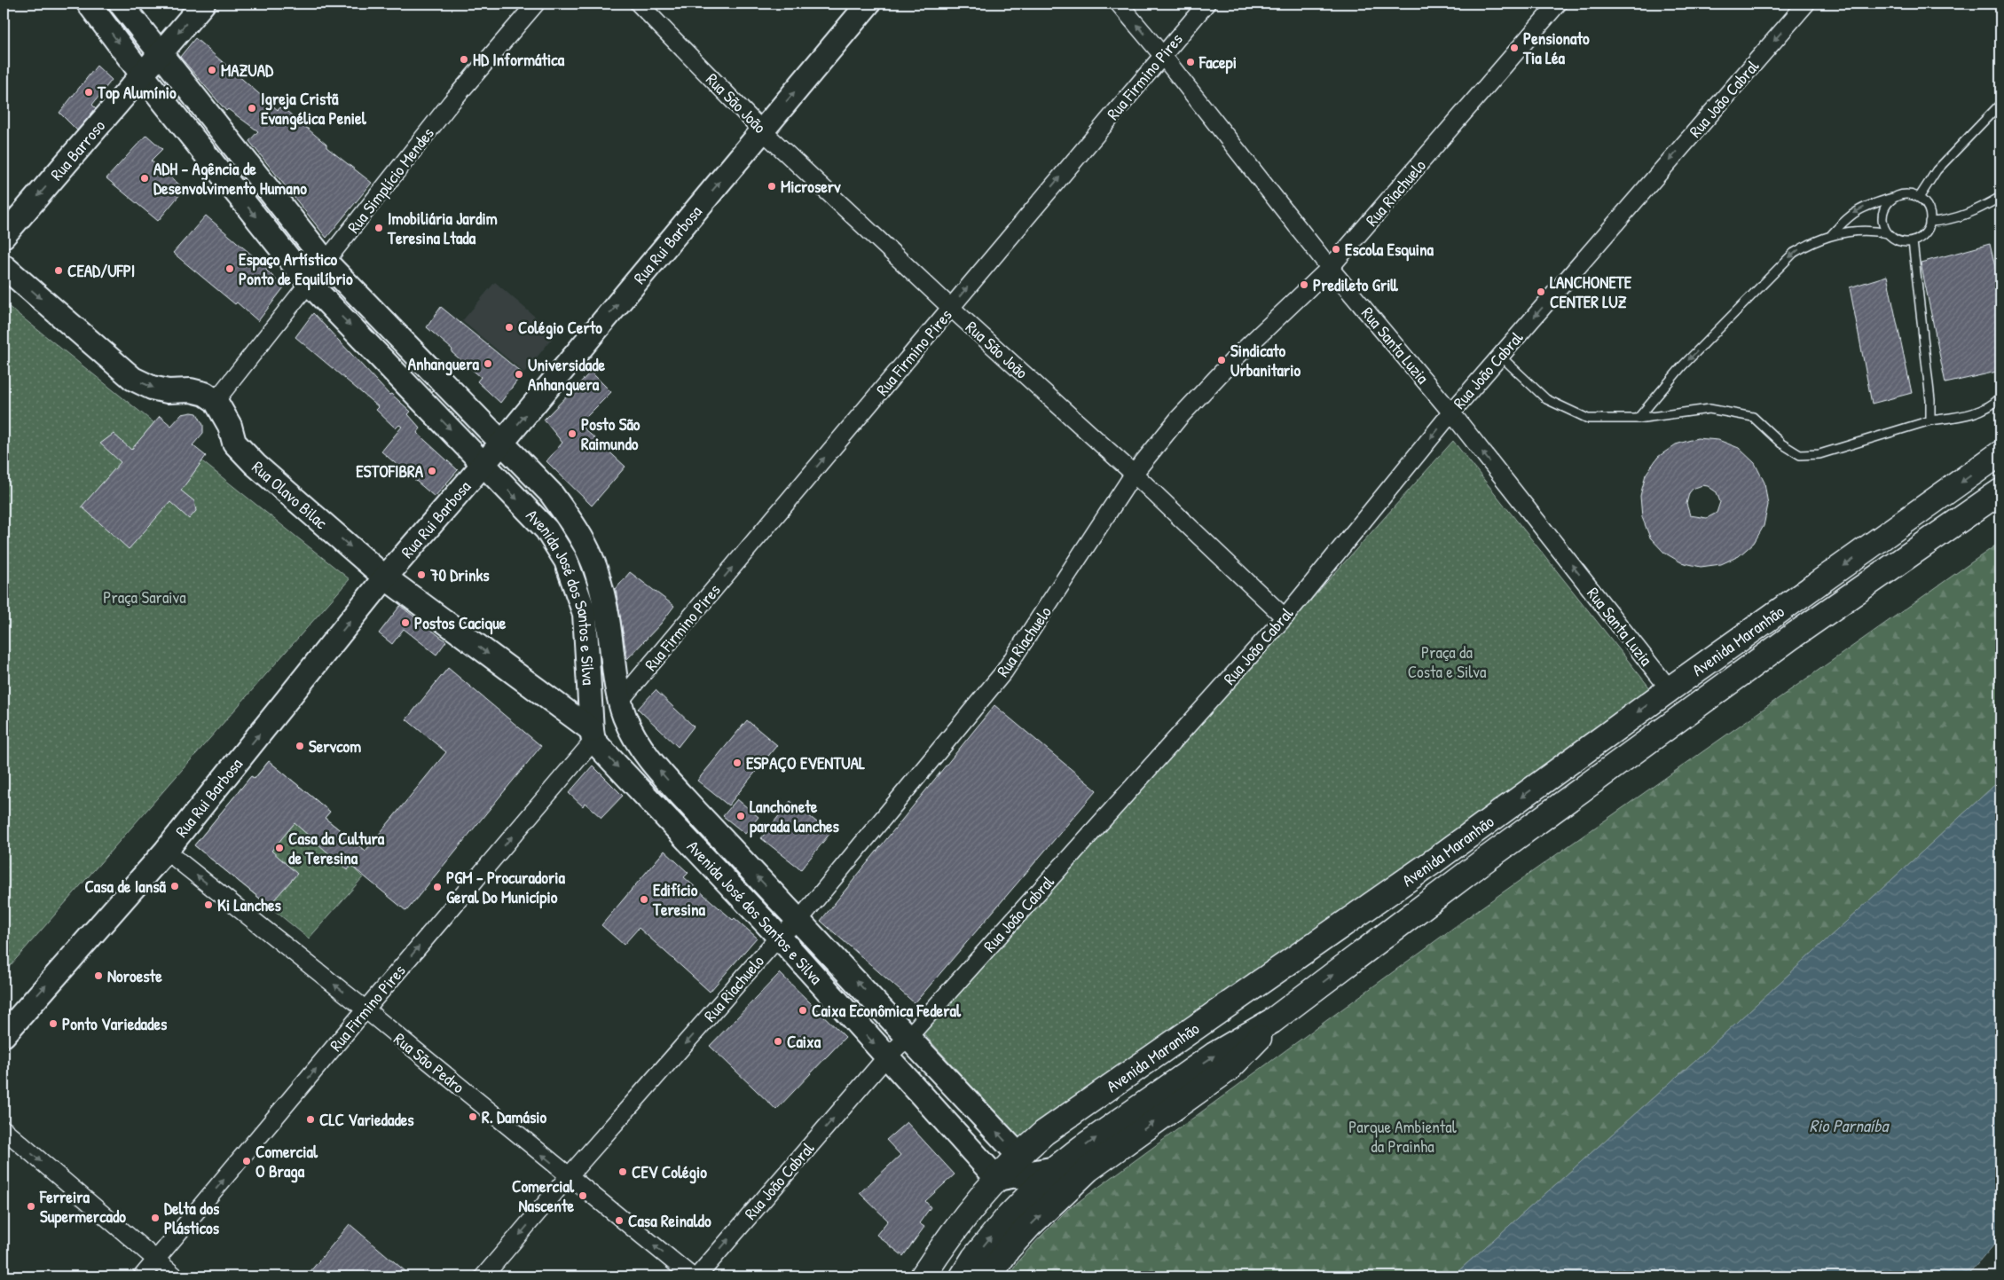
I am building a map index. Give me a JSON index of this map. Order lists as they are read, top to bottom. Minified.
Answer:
{"streets":{"main road":["Rua Barroso","Rua Rui Barbosa","Rua Olavo Bilac","Avenida José dos Santos e Silva","Avenida Maranhão"],"street":["Rua Firmino Pires","Rua João Cabral","Rua São João","Rua Simplício Mendes","Rua Riachuelo","Rua Santa Luzia","Rua São Pedro"]},"crossings":[["Rua Firmino Pires","Rua São João"],["Rua Firmino Pires","Rua Santa Luzia"],["Rua Firmino Pires","Rua Olavo Bilac"],["Rua Firmino Pires","Avenida José dos Santos e Silva"],["Rua Firmino Pires","Rua São Pedro"],["Rua João Cabral","Rua São João"],["Rua João Cabral","Rua Santa Luzia"],["Rua João Cabral","Avenida José dos Santos e Silva"],["Rua São João","Rua Riachuelo"],["Rua São João","Rua Rui Barbosa"],["Rua Barroso","Avenida José dos Santos e Silva"],["Rua Simplício Mendes","Rua Olavo Bilac"],["Rua Simplício Mendes","Avenida José dos Santos e Silva"],["Rua Riachuelo","Rua Santa Luzia"],["Rua Riachuelo","Avenida José dos Santos e Silva"],["Rua Riachuelo","Rua São Pedro"],["Rua Rui Barbosa","Rua Olavo Bilac"],["Rua Rui Barbosa","Avenida José dos Santos e Silva"],["Rua Rui Barbosa","Rua São Pedro"],["Rua Santa Luzia","Avenida Maranhão"],["Rua Olavo Bilac","Avenida José dos Santos e Silva"],["Avenida José dos Santos e Silva","Avenida Maranhão"]],"one_way":["Rua Firmino Pires","Rua Barroso","Rua Rui Barbosa","Rua Santa Luzia","Rua Olavo Bilac","Rua São Pedro"],"water":["Rio Parnaíba"],"parks":["Praça Saraiva","Praça da Costa e Silva","Parque Ambiental da Prainha"],"places":["Pensionato Tia Léa","HD Informática","Facepi","MAZUAD","Top Alumínio","Igreja Cristã Evangélica Peniel","ADH - Agência de Desenvolvimento Humano","Microserv","Imobiliária Jardim Teresina Ltada","Escola Esquina","Espaço Artístico Ponto de Equilíbrio","CEAD/UFPI","Predileto Grill","LANCHONETE CENTER LUZ","Colégio Certo","Sindicato Urbanitario","Anhanguera","Universidade Anhanguera","Posto São Raimundo","ESTOFIBRA","70 Drinks","Postos Cacique","Servcom","ESPAÇO EVENTUAL","Lanchonete parada lanches","Casa da Cultura de Teresina","Casa de Iansã","PGM - Procuradoria Geral Do Município","Edifício Teresina","Ki Lanches","Noroeste","Caixa Econômica Federal","Ponto Variedades","Caixa","R. Damásio","CLC Variedades","Comercial O Braga","CEV Colégio","Comercial Nascente","Ferreira Supermercado","Delta dos Plásticos","Casa Reinaldo"]}
